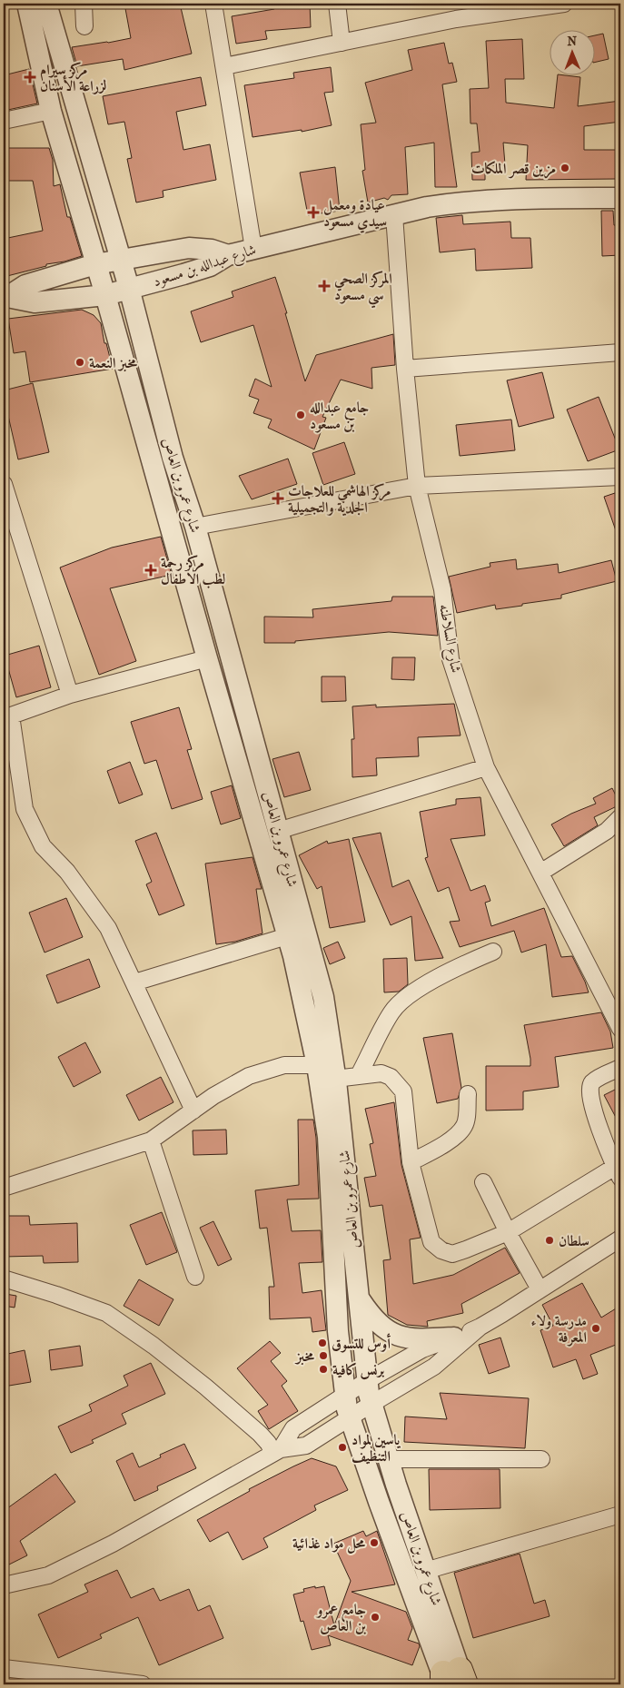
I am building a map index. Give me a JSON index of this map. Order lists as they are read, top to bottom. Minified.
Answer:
{"streets":{"street":["شارع عبدالله بن مسعود","شارع عمرو بن العاص","شارع السلاطنه"]},"crossings":[["شارع عبدالله بن مسعود","شارع عمرو بن العاص"],["شارع عبدالله بن مسعود","شارع السلاطنه"]],"places":{"health":["مركز سيرام لزراعة الأسنان","عيادة ومعمل سيدي مسعود","المركز الصحي سي مسعود","مركز الهاشمي للعلاجات الجلدية والتجميلية","مركز رحمة لطب الاطفال"],"other":["مزين قصر الملكات","مخبز النعمة","جامع عبدالله بن مسعود","سلطان","مدرسة ولاء المعرفة","أوس للتسوق","مخبز","برنس كافية","ياسين لمواد التنظيف","محل مواد غذائية","جامع عمرو بن العاص"]},"north":"top"}
